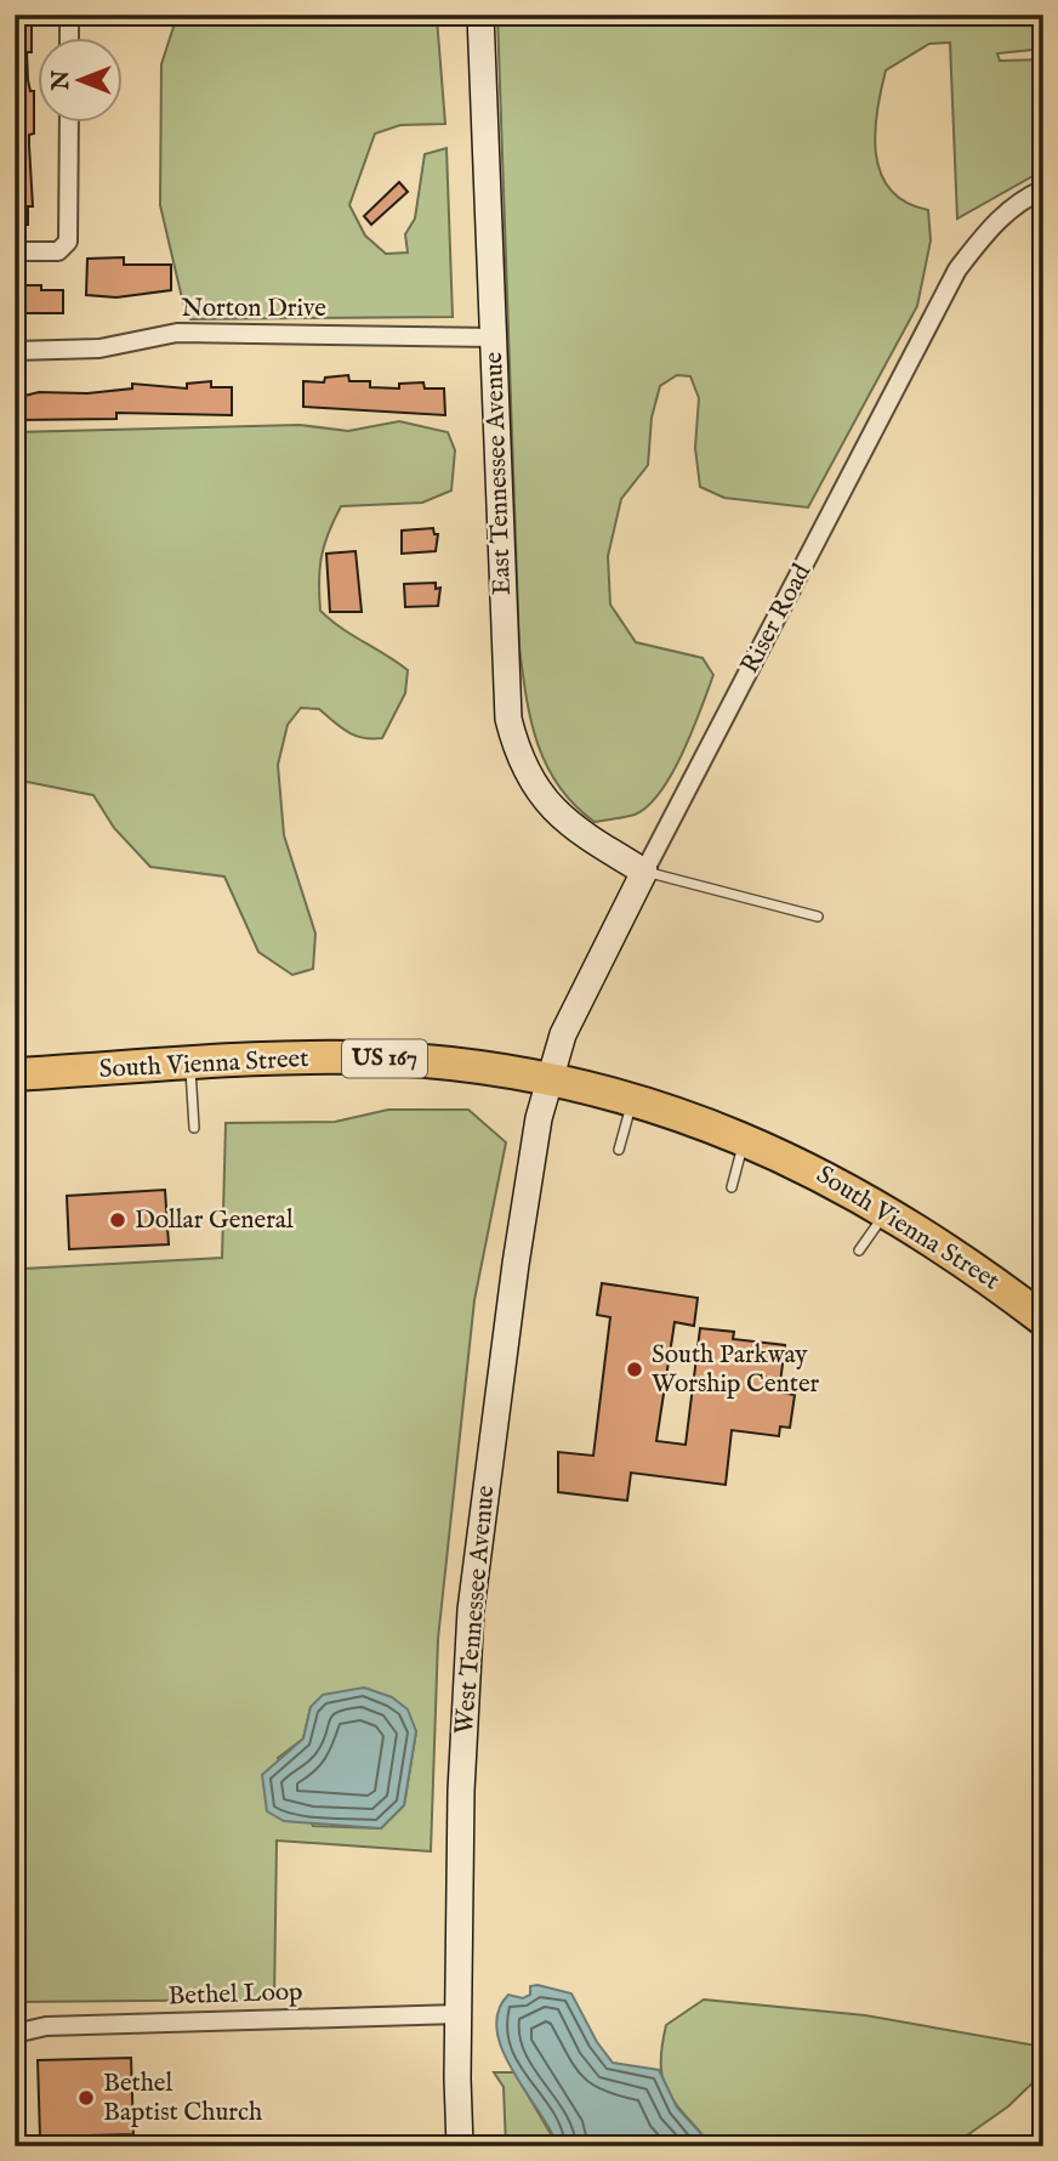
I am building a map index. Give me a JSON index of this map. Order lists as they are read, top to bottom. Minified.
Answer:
{"streets":{"highway":["US 167","South Vienna Street"],"main road":["East Tennessee Avenue","Riser Road","West Tennessee Avenue"],"street":["Norton Drive","Bethel Loop"]},"crossings":[["Norton Drive","East Tennessee Avenue"],["East Tennessee Avenue","Riser Road"],["Riser Road","South Vienna Street"],["Riser Road","West Tennessee Avenue"],["South Vienna Street","West Tennessee Avenue"],["West Tennessee Avenue","Bethel Loop"]],"places":["Dollar General","South Parkway Worship Center","Bethel Baptist Church"],"north":"left"}
